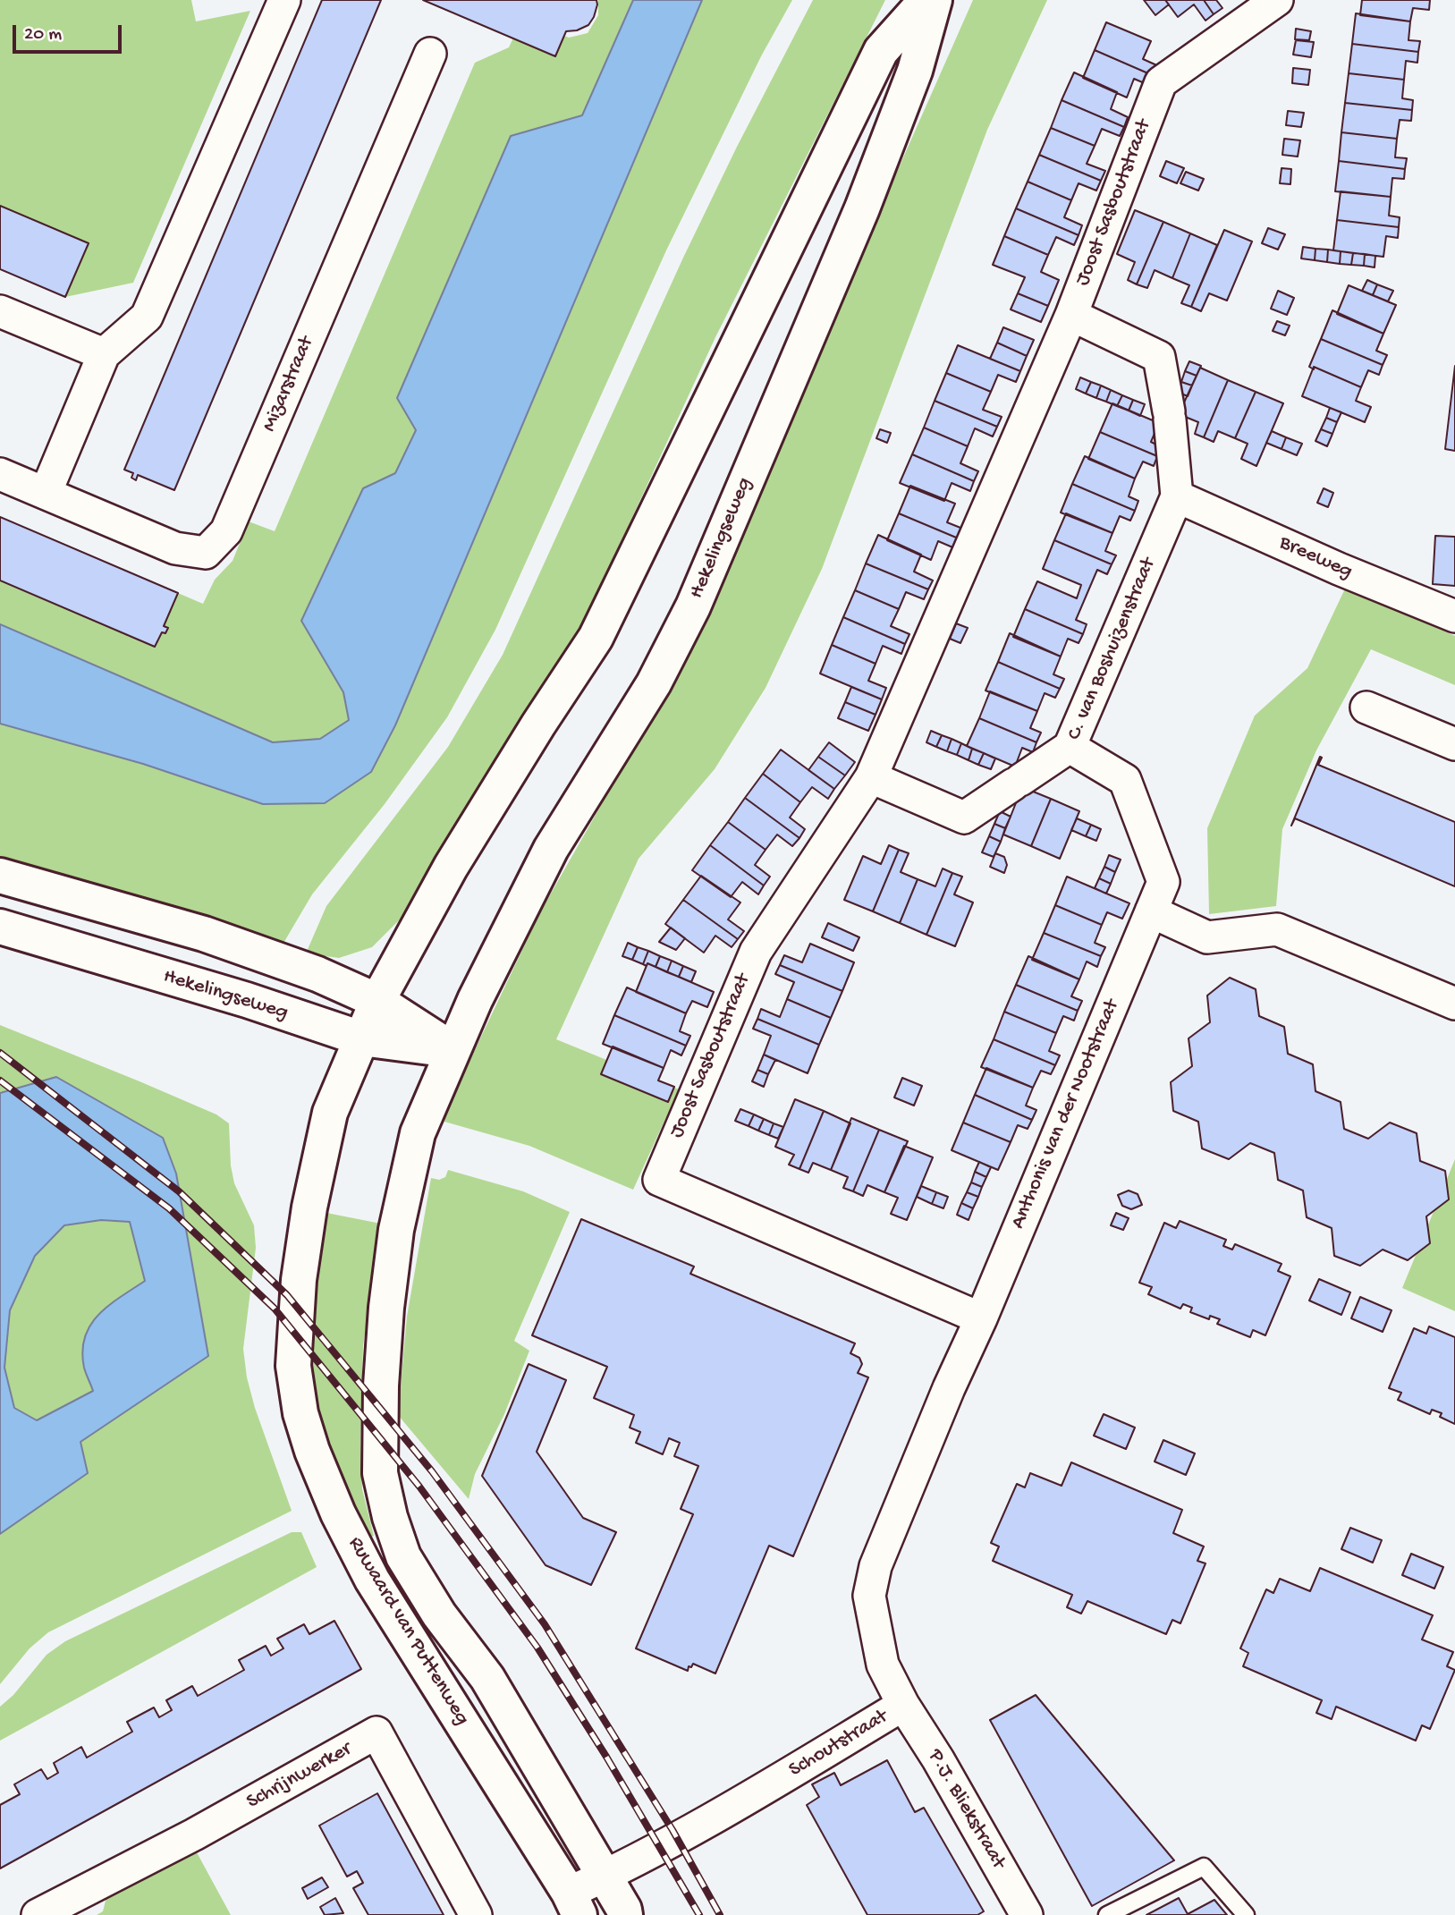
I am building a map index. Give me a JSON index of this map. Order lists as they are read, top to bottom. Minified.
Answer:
{"streets":{"street":["Joost Sasboutstraat","Mizarstraat","Hekelingseweg","Breeweg","C. van Boshuizenstraat","Anthonis van der Nootstraat","Ruwaard van Puttenweg","Schoutstraat","Schrijnwerker","P.J. Bliekstraat"]},"crossings":[["Joost Sasboutstraat","Anthonis van der Nootstraat"],["Hekelingseweg","Ruwaard van Puttenweg"],["Breeweg","C. van Boshuizenstraat"],["C. van Boshuizenstraat","Anthonis van der Nootstraat"],["Anthonis van der Nootstraat","Schoutstraat"],["Ruwaard van Puttenweg","Schoutstraat"],["Schoutstraat","P.J. Bliekstraat"]],"scale_bar":"20 m"}
